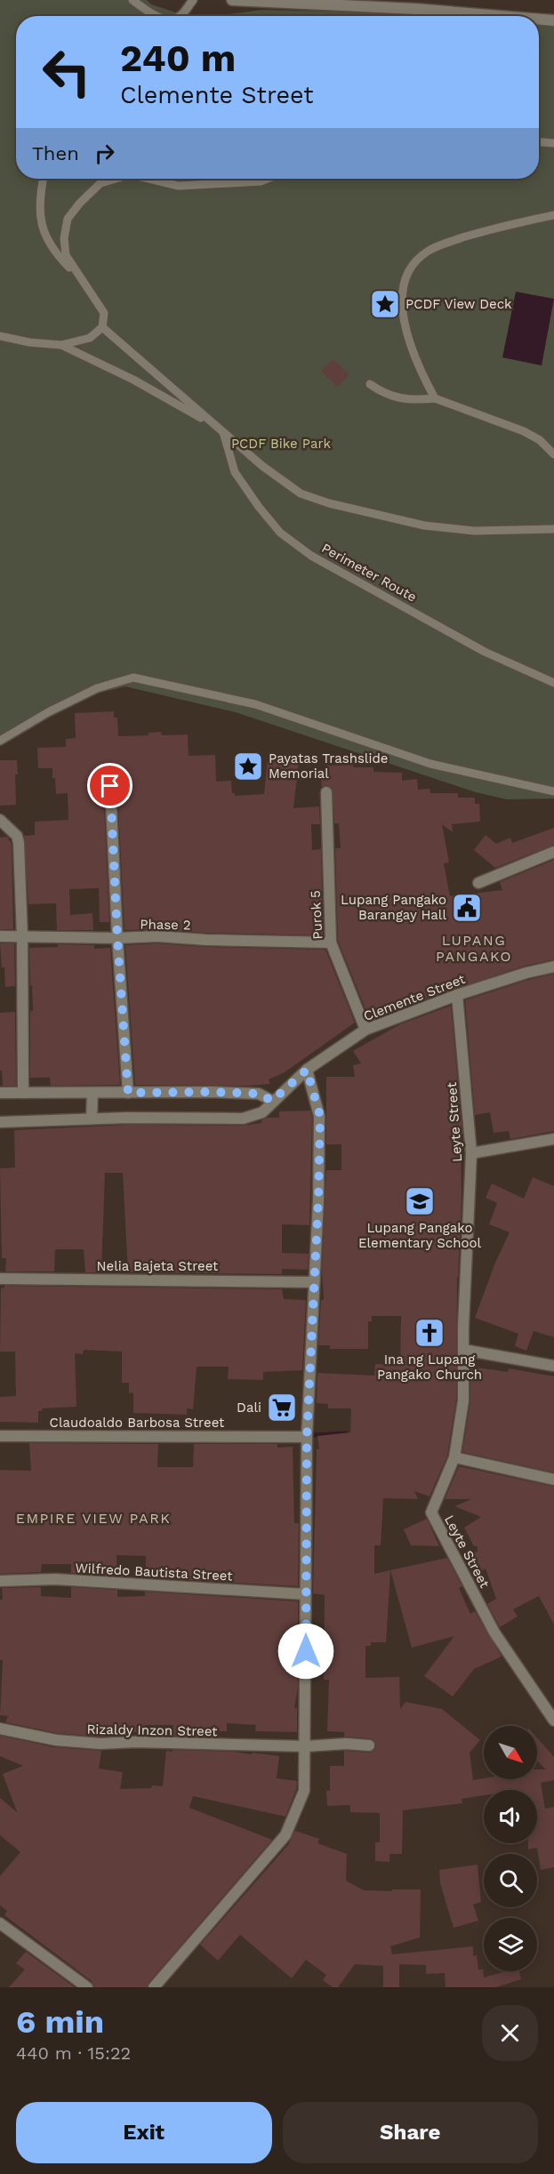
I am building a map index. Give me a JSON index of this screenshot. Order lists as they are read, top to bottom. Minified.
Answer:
{"streets":{"street":["Purok 5","Phase 2","Clemente Street","Leyte Street","Nelia Bajeta Street","Claudoaldo Barbosa Street","Wilfredo Bautista Street","Rizaldy Inzon Street"],"lane":["Perimeter Route"]},"crossings":[["Purok 5","Phase 2"],["Purok 5","Clemente Street"],["Clemente Street","Leyte Street"]],"districts":["LUPANG PANGAKO","EMPIRE VIEW PARK"],"parks":["PCDF Bike Park"],"places":{"place":["PCDF View Deck","Payatas Trashslide Memorial"],"public building":["Lupang Pangako Barangay Hall"],"school or university":["Lupang Pangako Elementary School"],"church":["Ina ng Lupang Pangako Church"],"supermarket":["Dali"]},"north":"bottom right","page":{"turn":["240 m","Clemente Street"],"then":"Then","heading":["6 min","440 m · 15:22"],"buttons":["Exit","Share"]}}
